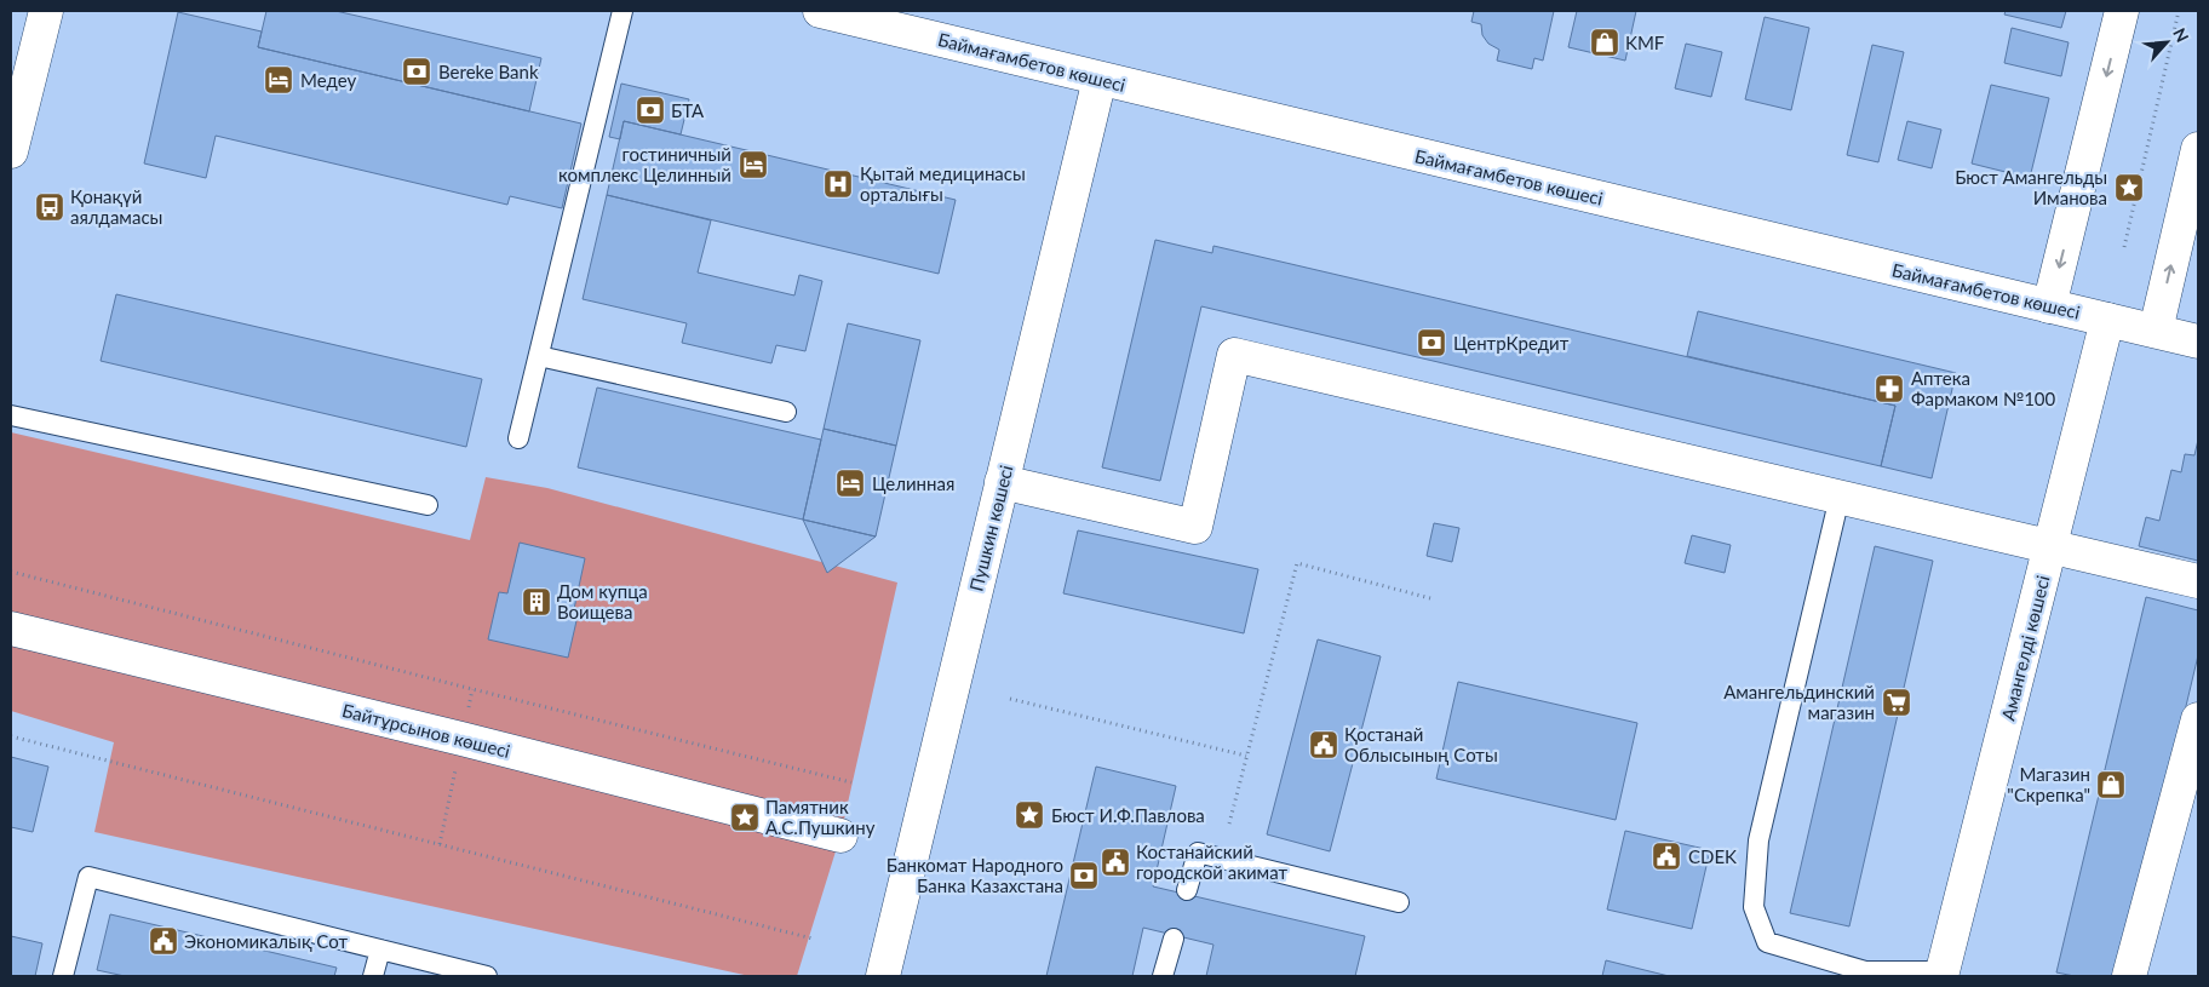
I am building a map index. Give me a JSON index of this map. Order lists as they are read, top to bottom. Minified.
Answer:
{"streets":{"street":["Баймағамбетов көшесі","Пушкин көшесі","Амангелді көшесі","Байтұрсынов көшесі"]},"crossings":[["Баймағамбетов көшесі","Пушкин көшесі"],["Баймағамбетов көшесі","Амангелді көшесі"]],"places":{"shop":["KMF","Магазин \"Скрепка\""],"bank":["Bereke Bank","БТА","ЦентрКредит","Банкомат Народного Банка Казахстана"],"hotel":["Медеу","гостиничный комплекс Целинный","Целинная"],"hospital":["Қытай медицинасы орталығы"],"place":["Бюст Амангельды Иманова","Бюст И.Ф.Павлова","Памятник А.С.Пушкину"],"bus stop":["Қонақүй аялдамасы"],"pharmacy":["Аптека Фармаком №100"],"building":["Дом купца Воищева"],"supermarket":["Амангельдинский магазин"],"public building":["Қостанай Облысының Соты","CDEK","Костанайский городской акимат","Экономикалық Сот"]},"north":"top right"}
